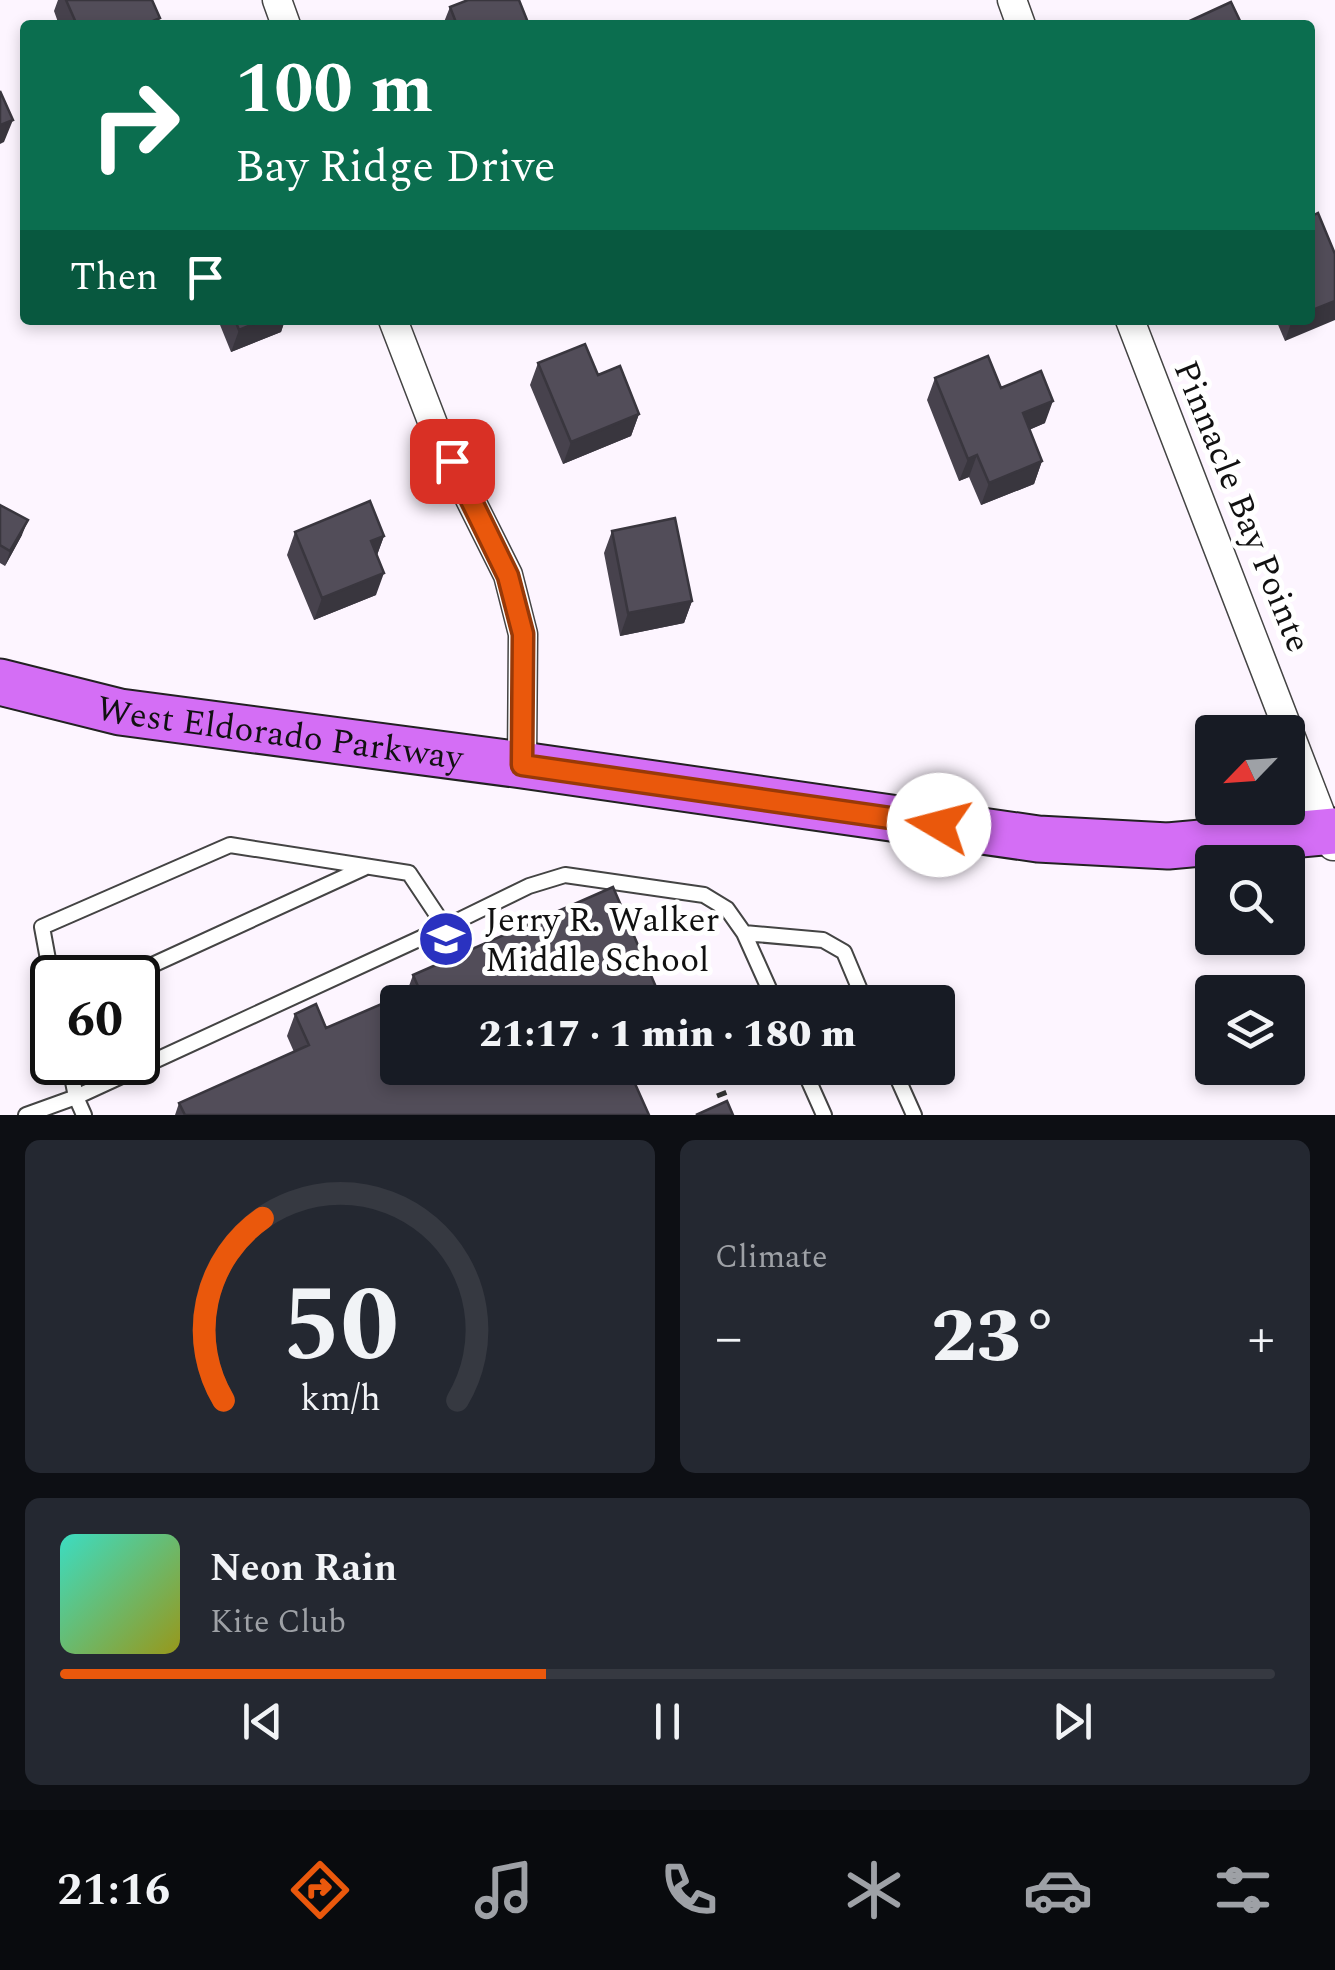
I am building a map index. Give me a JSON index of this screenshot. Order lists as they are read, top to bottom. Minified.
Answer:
{"streets":{"main road":["West Eldorado Parkway"],"street":["Pinnacle Bay Pointe"]},"crossings":[["Pinnacle Bay Pointe","West Eldorado Parkway"]],"places":{"school or university":["Jerry R. Walker Middle School"]},"north":"bottom left","page":{"turn":["100 m","Bay Ridge Drive"],"then":"Then","limit":"60","trip":"21:17 · 1 min · 180 m","tile":"Climate","heat":["−","23°","+"],"song":["Neon Rain","Kite Club"],"tabs":"21:16","gauge":["50","km/h"]}}
